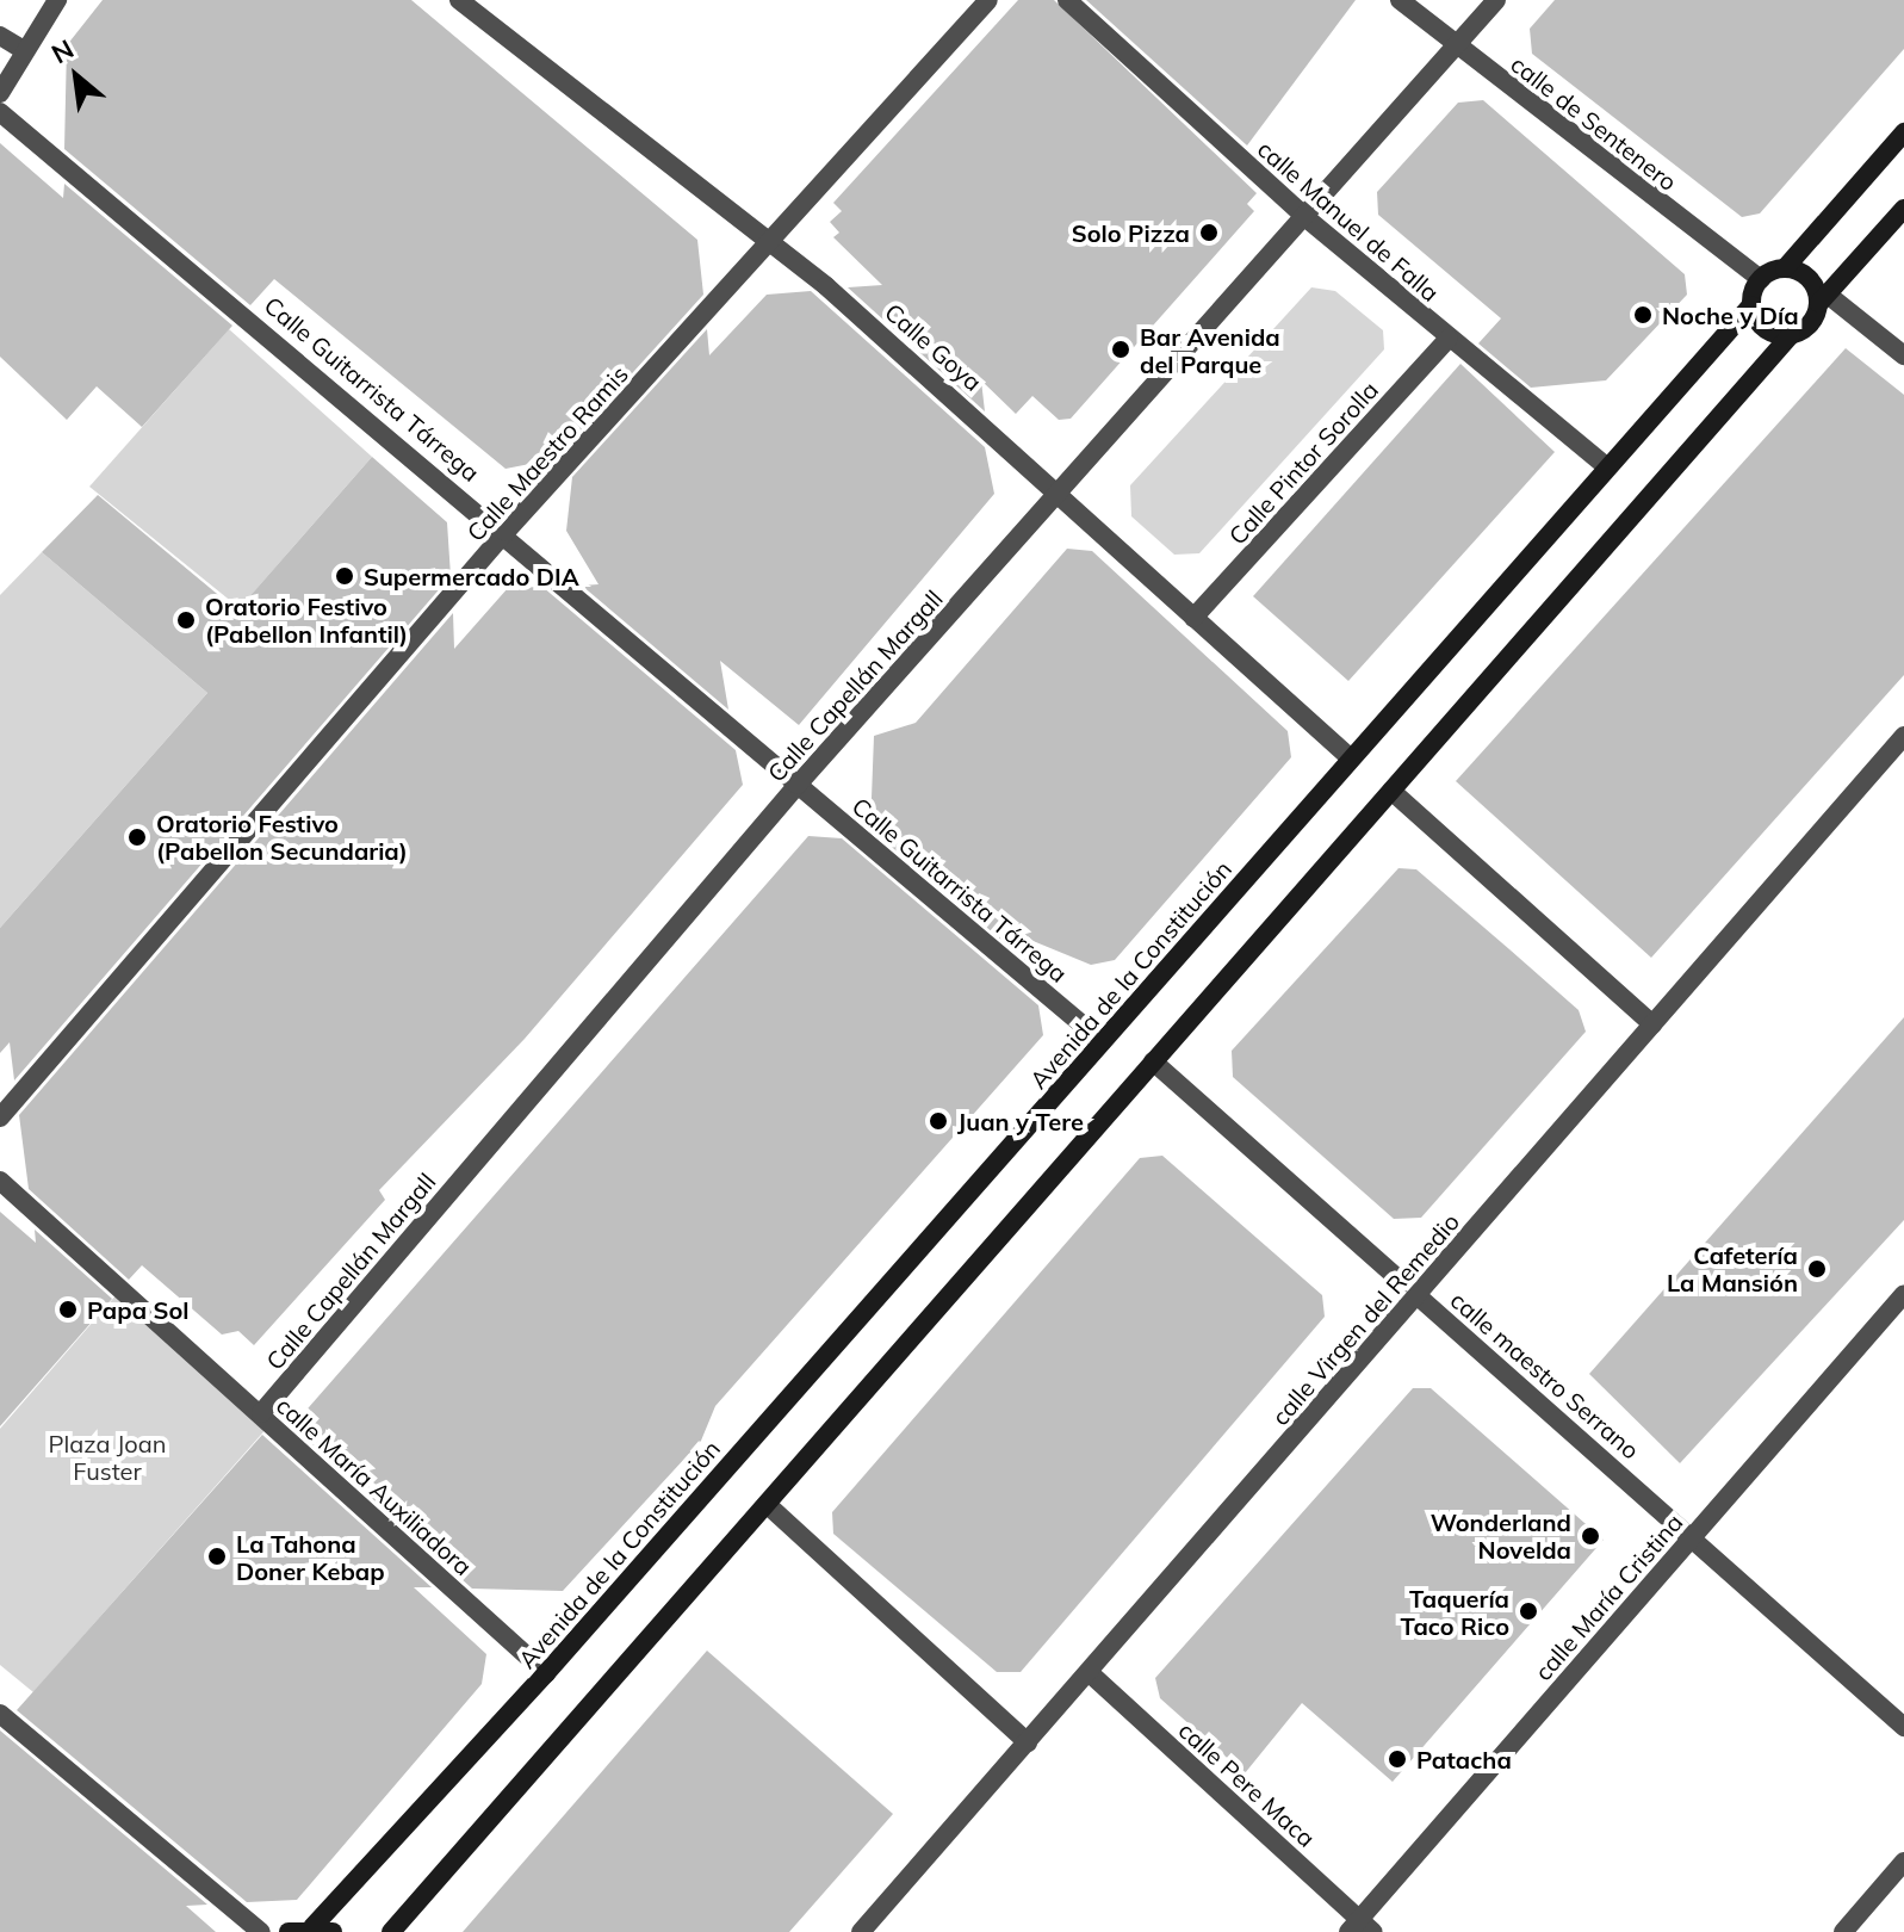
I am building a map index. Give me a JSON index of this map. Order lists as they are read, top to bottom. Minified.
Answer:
{"streets":{"street":["calle de Sentenero","calle Manuel de Falla","Calle Goya","Calle Guitarrista Tárrega","Calle Maestro Ramis","Calle Pintor Sorolla","Calle Capellán Margall","Avenida de la Constitución","calle Virgen del Remedio","calle maestro Serrano","calle María Auxiliadora","calle María Cristina","calle Pere Maca"]},"crossings":[["calle de Sentenero","Calle Capellán Margall"],["calle de Sentenero","Avenida de la Constitución"],["calle Manuel de Falla","Calle Pintor Sorolla"],["calle Manuel de Falla","Calle Capellán Margall"],["calle Manuel de Falla","Avenida de la Constitución"],["Calle Goya","Calle Maestro Ramis"],["Calle Goya","Calle Pintor Sorolla"],["Calle Goya","Calle Capellán Margall"],["Calle Goya","Avenida de la Constitución"],["Calle Guitarrista Tárrega","Calle Maestro Ramis"],["Calle Guitarrista Tárrega","Calle Capellán Margall"],["Calle Guitarrista Tárrega","Avenida de la Constitución"],["Calle Capellán Margall","calle María Auxiliadora"],["Avenida de la Constitución","calle María Auxiliadora"],["calle Virgen del Remedio","calle maestro Serrano"],["calle Virgen del Remedio","calle Pere Maca"],["calle maestro Serrano","calle María Cristina"],["calle María Cristina","calle Pere Maca"]],"parks":["Plaza Joan Fuster"],"places":["Solo Pizza","Noche y Día","Bar Avenida del Parque","Supermercado DIA","Oratorio Festivo (Pabellon Infantil)","Oratorio Festivo (Pabellon Secundaria)","Juan y Tere","Cafetería La Mansión","Papa Sol","Wonderland Novelda","La Tahona Doner Kebap","Taquería Taco Rico","Patacha"],"north":"top left"}
